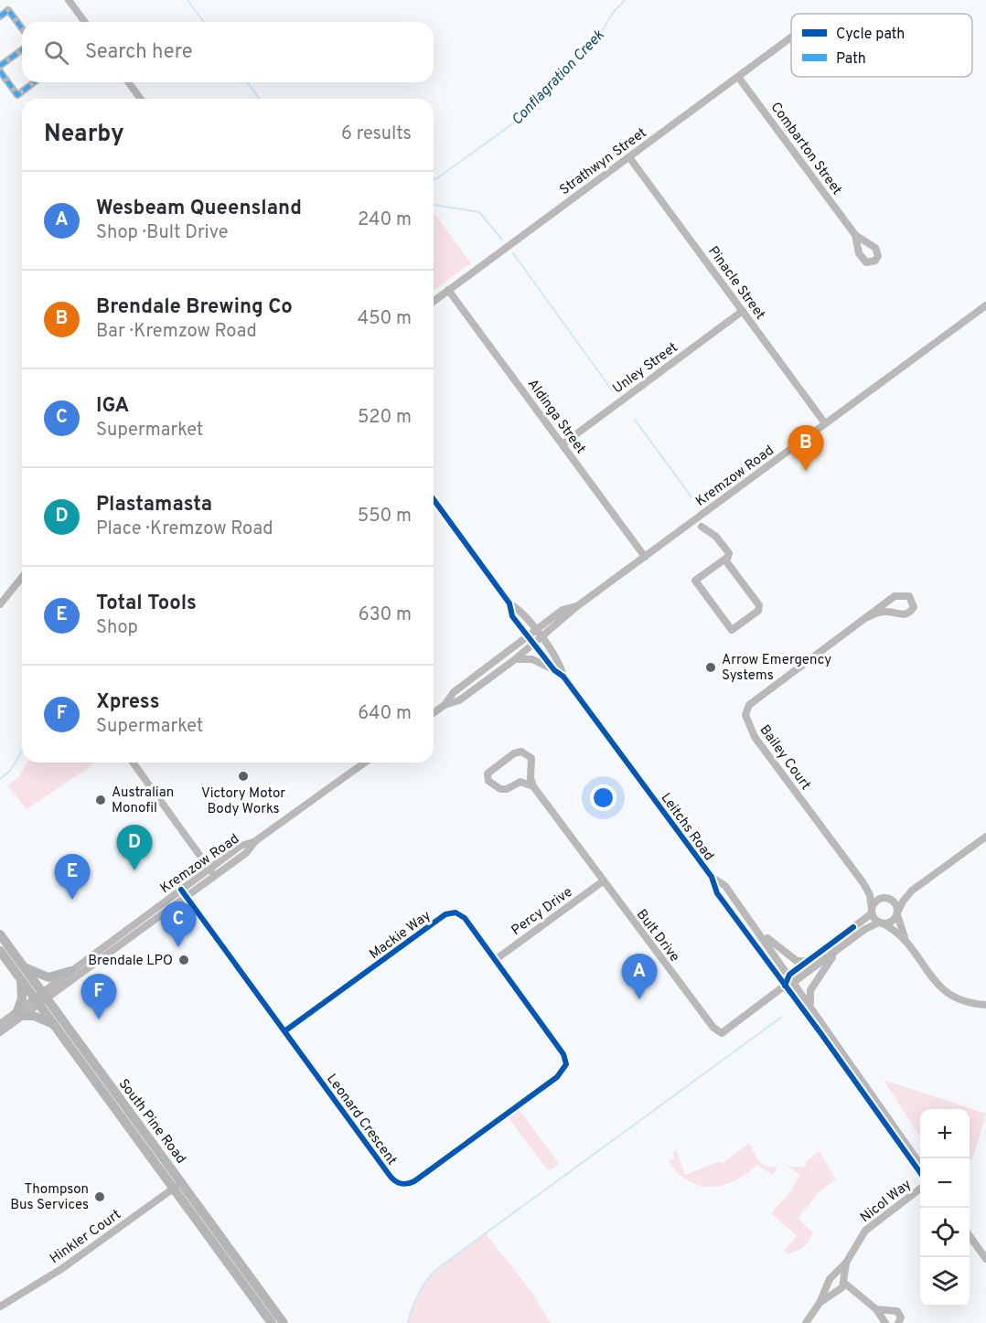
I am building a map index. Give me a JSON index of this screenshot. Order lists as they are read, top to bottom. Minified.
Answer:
{"streets":{"highway":["South Pine Road"],"street":["Combarton Street","Strathwyn Street","Pinacle Street","Unley Street","Aldinga Street","Kremzow Road","Bailey Court","Leitchs Road","Percy Drive","Mackie Way","Bult Drive","Leonard Crescent","Nicol Way","Hinkler Court"]},"crossings":[["Combarton Street","Strathwyn Street"],["Strathwyn Street","Pinacle Street"],["Strathwyn Street","Aldinga Street"],["Pinacle Street","Unley Street"],["Pinacle Street","Kremzow Road"],["Unley Street","Aldinga Street"],["Aldinga Street","Kremzow Road"],["Kremzow Road","Leitchs Road"],["Kremzow Road","Leonard Crescent"],["Kremzow Road","South Pine Road"],["Leitchs Road","Bult Drive"],["Percy Drive","Mackie Way"],["Percy Drive","Bult Drive"],["Mackie Way","Leonard Crescent"],["South Pine Road","Hinkler Court"]],"water":["Conflagration Creek"],"places":["Arrow Emergency Systems","Victory Motor Body Works","Australian Monofil","Brendale LPO","Thompson Bus Services"],"legend":["Cycle path","Path"],"page":{"search":"Search here","heading":["Nearby","6 results"],"list":[{"mark":"A","name":"Wesbeam Queensland","note":"Shop · Bult Drive","value":"240 m"},{"mark":"B","name":"Brendale Brewing Co","note":"Bar · Kremzow Road","value":"450 m"},{"mark":"C","name":"IGA","note":"Supermarket","value":"520 m"},{"mark":"D","name":"Plastamasta","note":"Place · Kremzow Road","value":"550 m"},{"mark":"E","name":"Total Tools","note":"Shop","value":"630 m"},{"mark":"F","name":"Xpress","note":"Supermarket","value":"640 m"}],"pins":["B","D","E","C","A","F"],"map_buttons":["+","−"]}}
